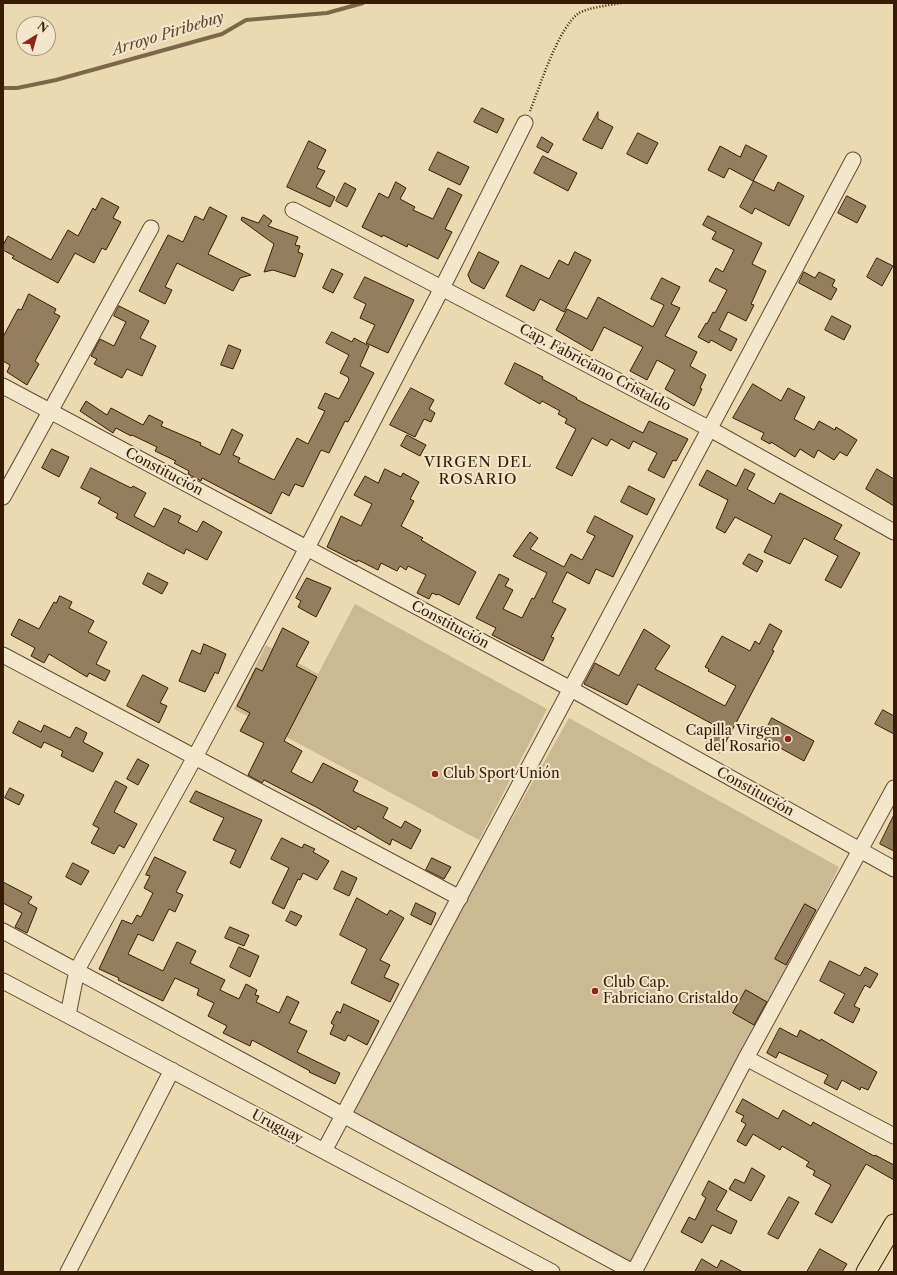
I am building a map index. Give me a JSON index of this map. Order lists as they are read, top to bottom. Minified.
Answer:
{"streets":{"street":["Cap. Fabriciano Cristaldo","Constitución","Uruguay"]},"districts":["VIRGEN DEL ROSARIO"],"water":["Arroyo Piribebuy"],"places":["Capilla Virgen del Rosario","Club Sport Unión","Club Cap. Fabriciano Cristaldo"],"north":"top right"}
